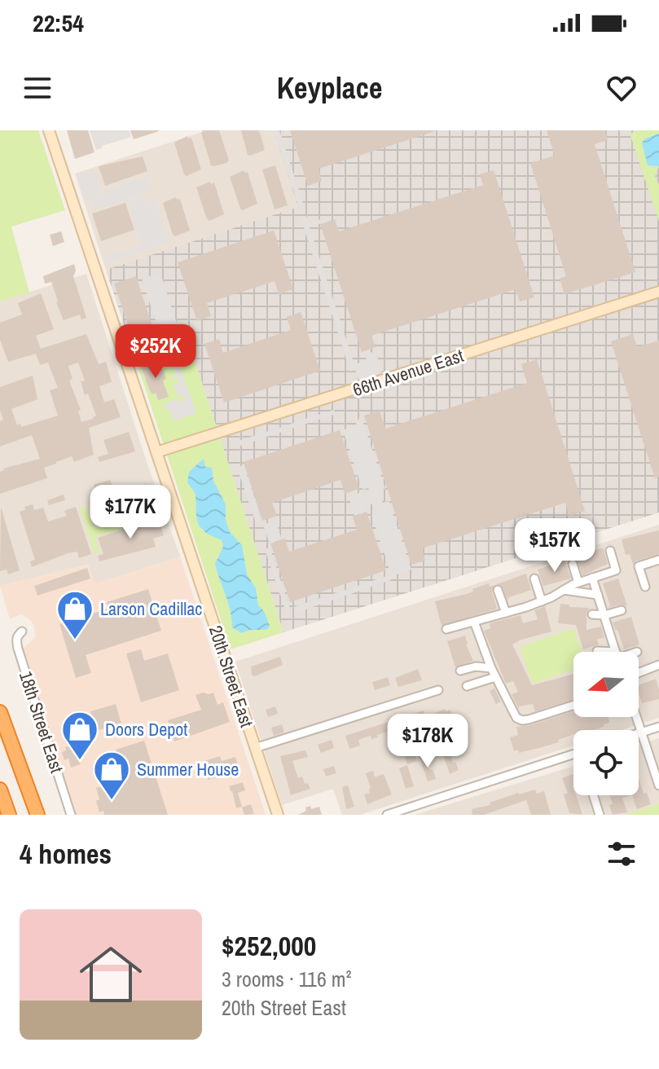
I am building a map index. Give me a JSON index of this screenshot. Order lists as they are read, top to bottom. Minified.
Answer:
{"streets":{"main road":["66th Avenue East","20th Street East"],"street":["18th Street East"]},"crossings":[["66th Avenue East","20th Street East"]],"places":{"shop":["Larson Cadillac","Doors Depot","Summer House"]},"north":"left","page":{"status":"22:54","header":"Keyplace","price":["$252K","$177K","$157K","$178K"],"heading":"4 homes","list":[{"name":"$252,000","note":"3 rooms · 116 m² · 20th Street East"}]}}
